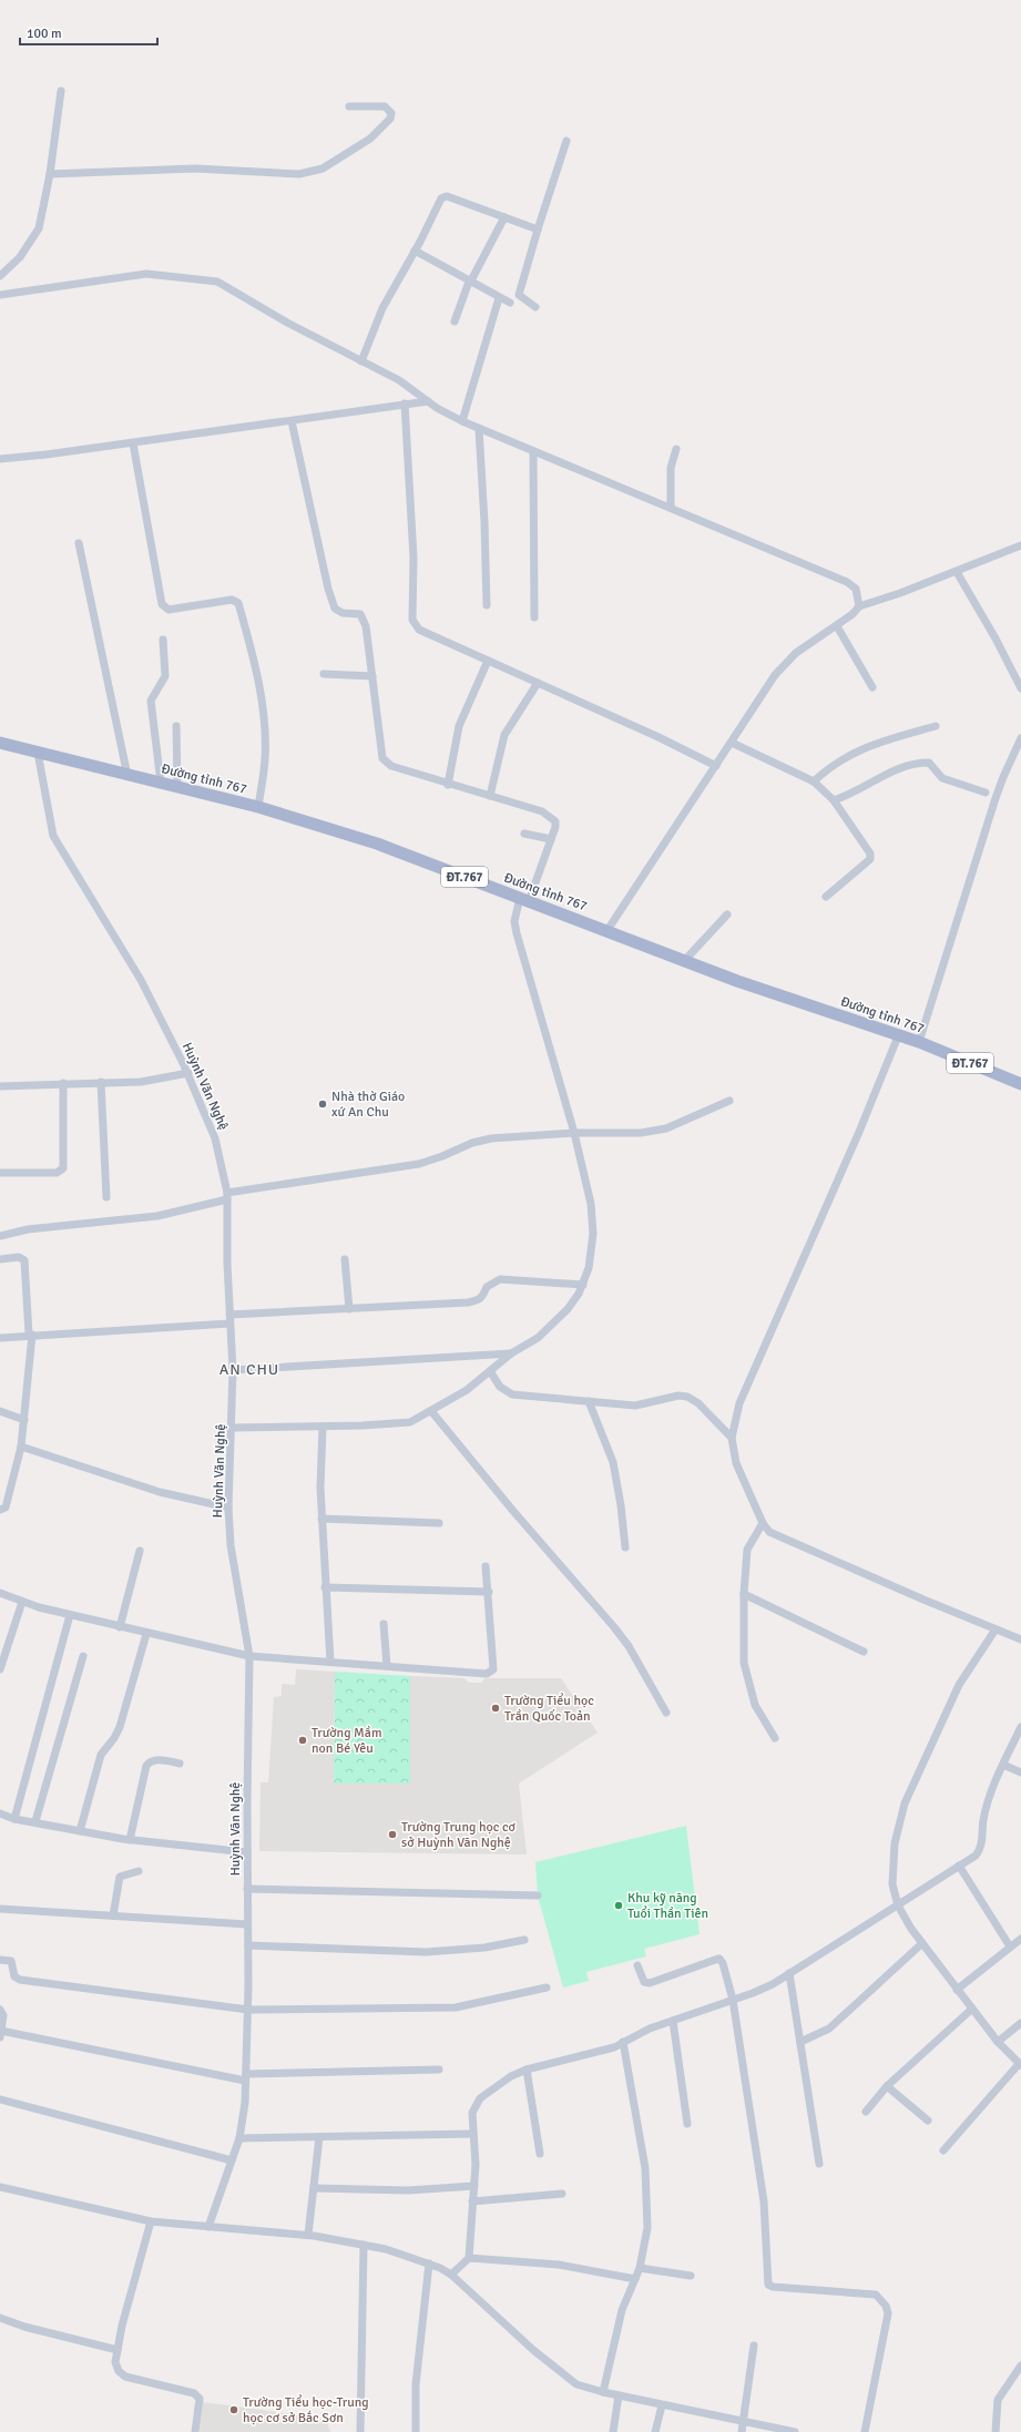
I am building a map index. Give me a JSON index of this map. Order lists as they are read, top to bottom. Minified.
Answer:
{"streets":{"main road":["Đường tỉnh 767","ĐT.767"],"street":["Huỳnh Văn Nghệ"]},"crossings":[["Đường tỉnh 767","Huỳnh Văn Nghệ"]],"districts":["AN CHU"],"places":["Nhà thờ Giáo xứ An Chu","Trường Tiểu học Trần Quốc Toản","Trường Mầm non Bé Yêu","Trường Trung học cơ sở Huỳnh Văn Nghệ","Khu kỹ năng Tuổi Thần Tiên","Trường Tiểu học-Trung học cơ sở Bắc Sơn"],"scale_bar":"100 m"}
